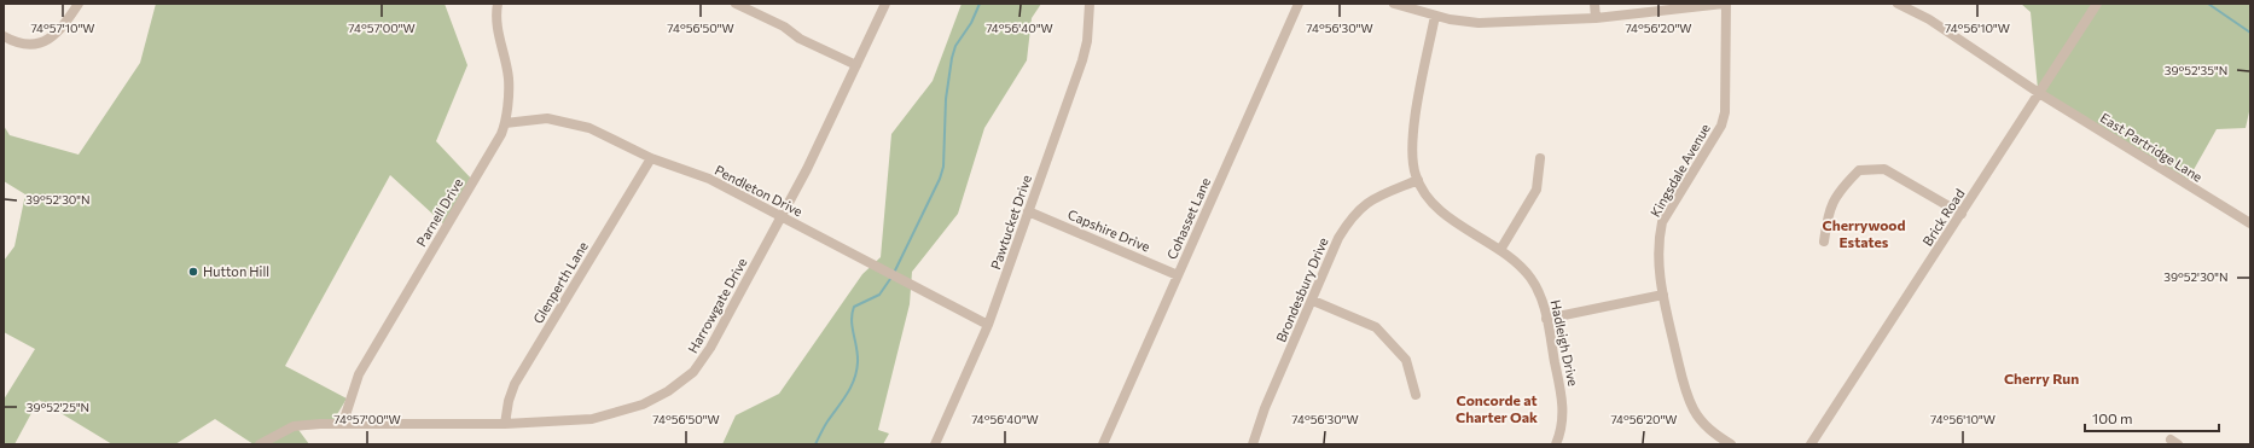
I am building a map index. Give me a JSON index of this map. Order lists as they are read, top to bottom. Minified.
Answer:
{"streets":{"street":["East Partridge Lane","Kingsdale Avenue","Pendleton Drive","Parnell Drive","Brick Road","Cohasset Lane","Pawtucket Drive","Capshire Drive","Glenperth Lane","Brondesbury Drive","Harrowgate Drive","Hadleigh Drive"]},"crossings":[["East Partridge Lane","Brick Road"],["Pendleton Drive","Parnell Drive"],["Pendleton Drive","Pawtucket Drive"],["Pendleton Drive","Glenperth Lane"],["Pendleton Drive","Harrowgate Drive"],["Parnell Drive","Harrowgate Drive"],["Cohasset Lane","Capshire Drive"],["Pawtucket Drive","Capshire Drive"],["Glenperth Lane","Harrowgate Drive"],["Brondesbury Drive","Hadleigh Drive"]],"districts":["Cherrywood Estates","Cherry Run","Concorde at Charter Oak"],"places":["Hutton Hill"],"scale_bar":"100 m","coordinates":["74°57'10\"W","74°57'00\"W","74°56'50\"W","74°56'40\"W","74°56'30\"W","74°56'20\"W","74°56'10\"W","39°52'35\"N","39°52'30\"N","39°52'25\"N"]}
